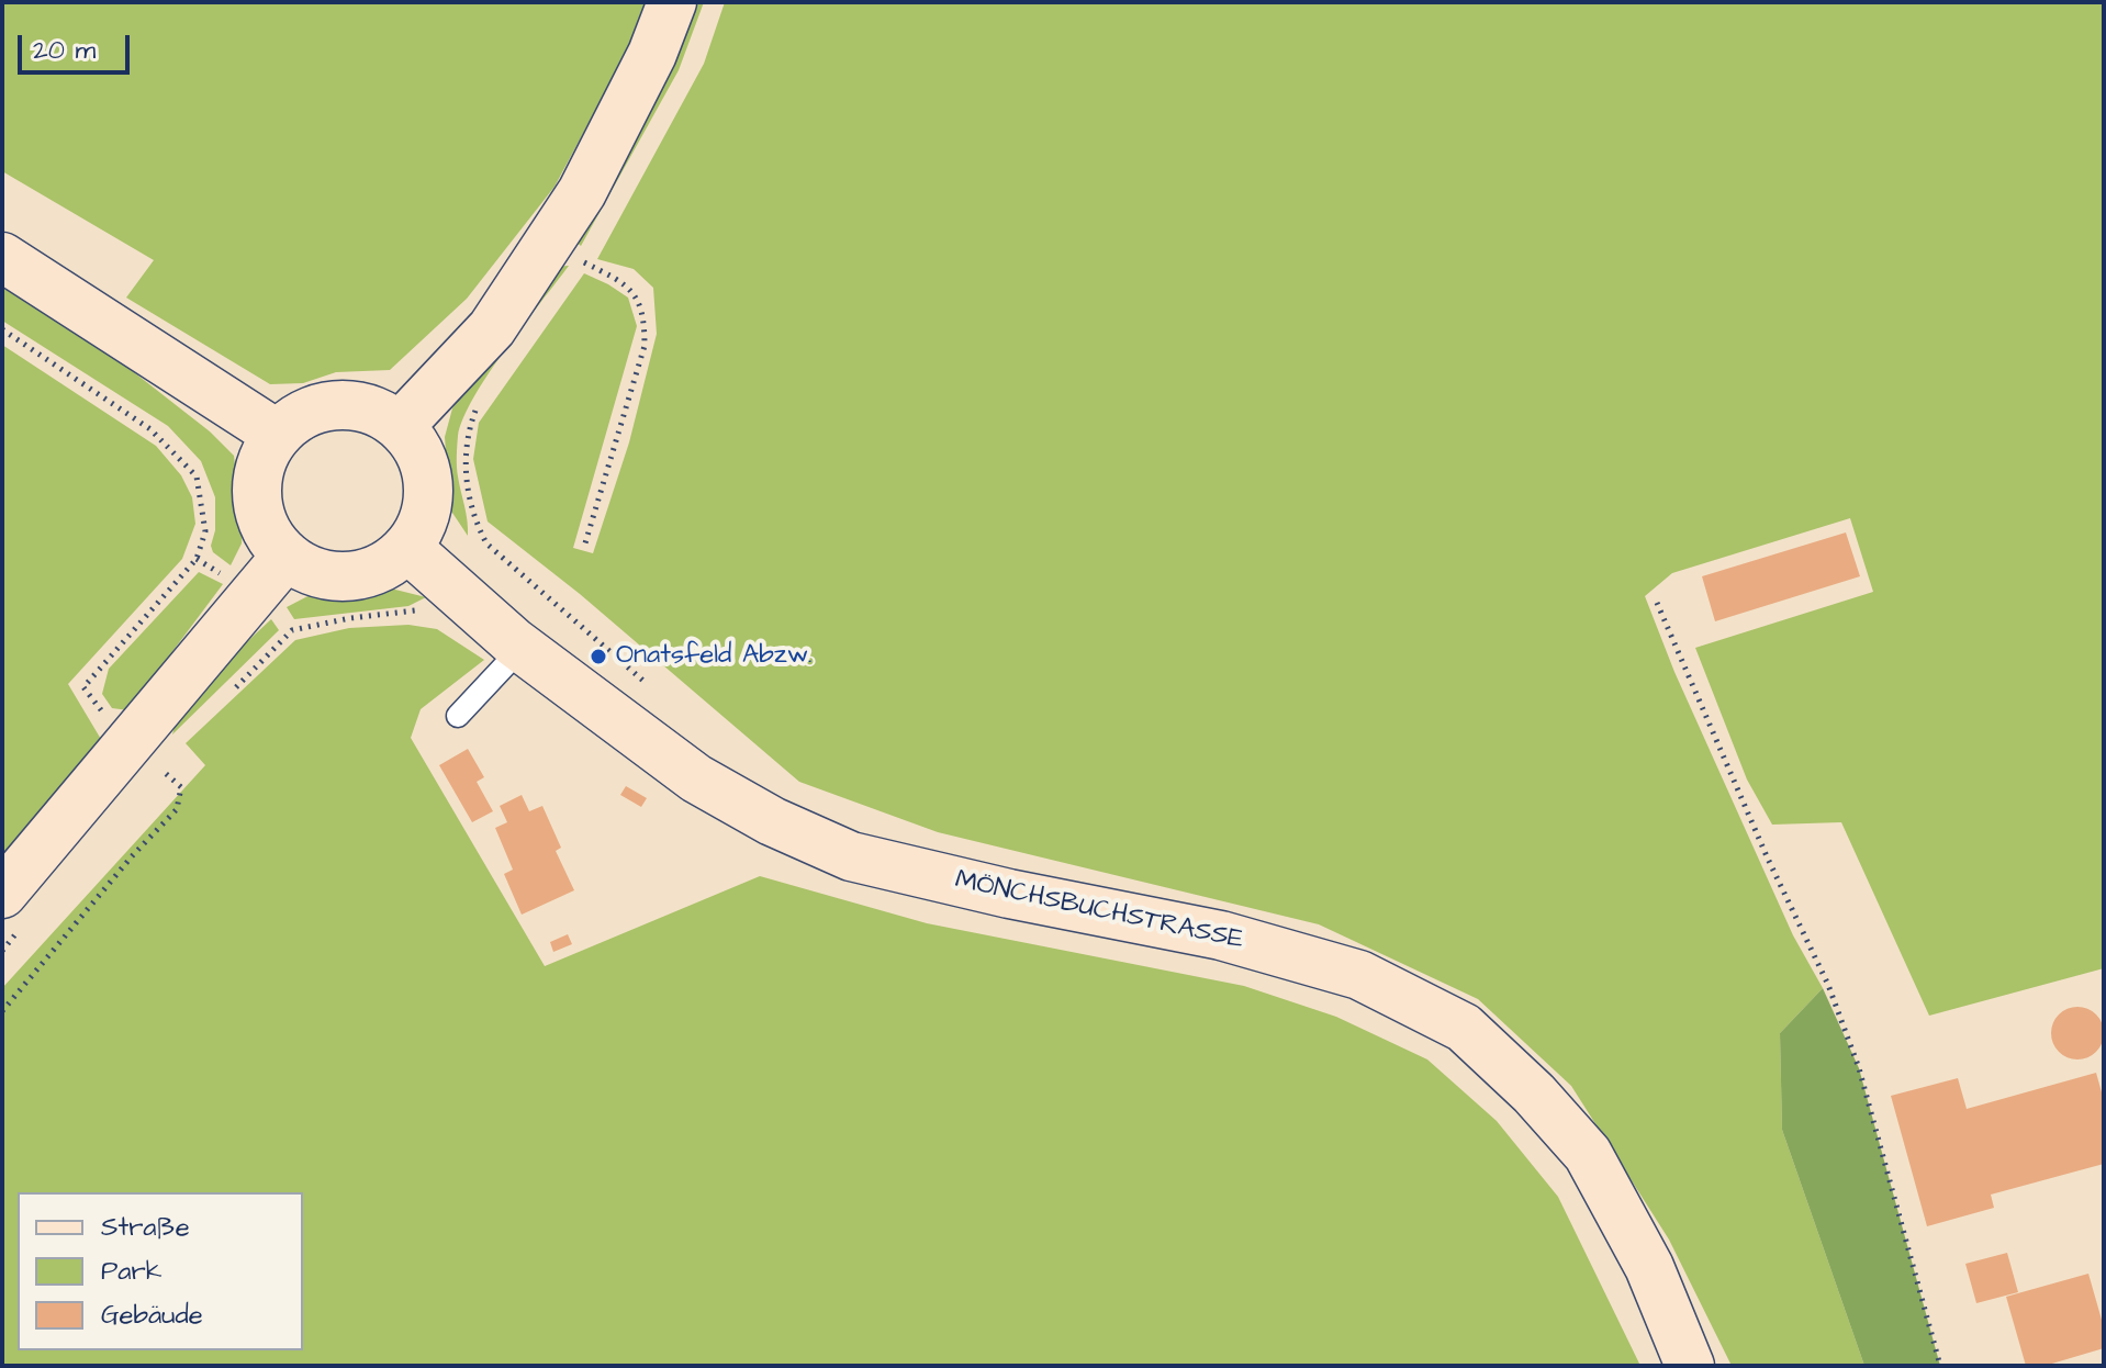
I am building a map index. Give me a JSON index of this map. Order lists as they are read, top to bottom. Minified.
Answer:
{"streets":{"street":["MÖNCHSBUCHSTRASSE"]},"places":["Onatsfeld Abzw."],"legend":["Straße","Park","Gebäude"],"scale_bar":"20 m"}
